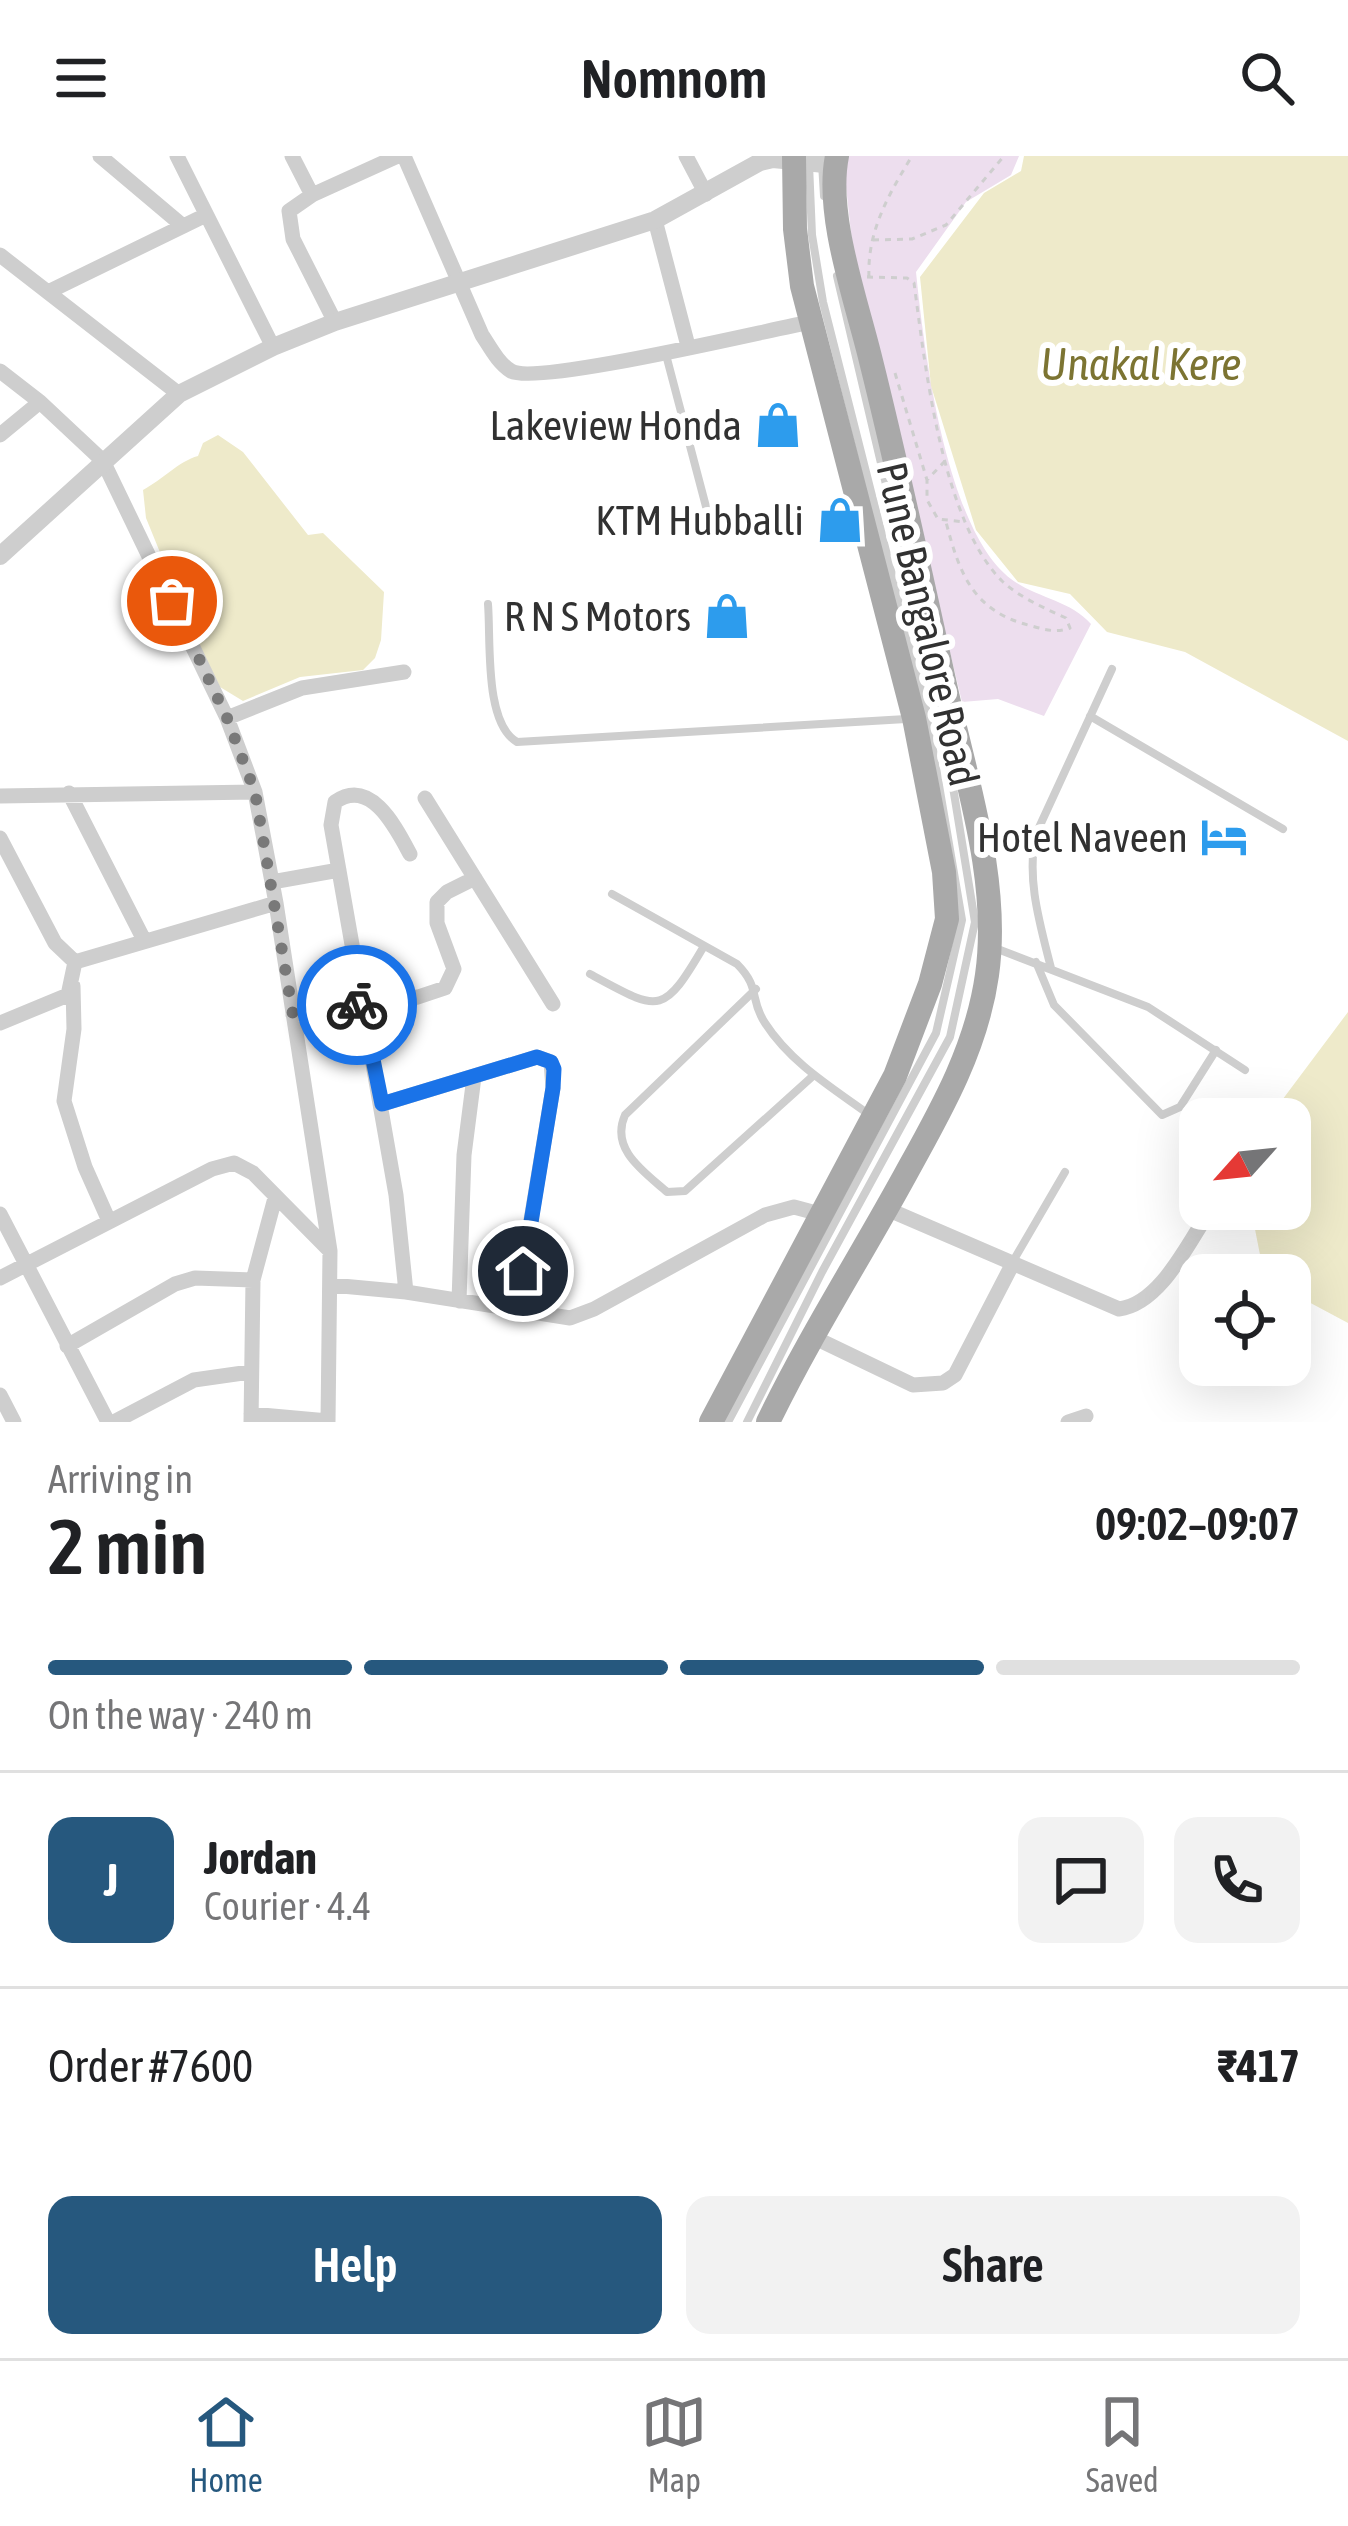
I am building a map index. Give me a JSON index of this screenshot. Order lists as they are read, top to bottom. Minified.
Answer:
{"streets":{"main road":["Pune Bangalore Road"]},"water":["Unakal Kere"],"places":{"shop":["Lakeview Honda","KTM Hubballi","R N S Motors"],"hotel":["Hotel Naveen"]},"north":"bottom left","page":{"header":"Nomnom","heading":["2 min","Arriving in","09:02–09:07"],"panel":["Jordan","Courier · 4.4","Order #7600","₹417"],"bar":"On the way · 240 m","round":"J","buttons":["Help","Share"],"tabs":["Home","Map","Saved"]}}
